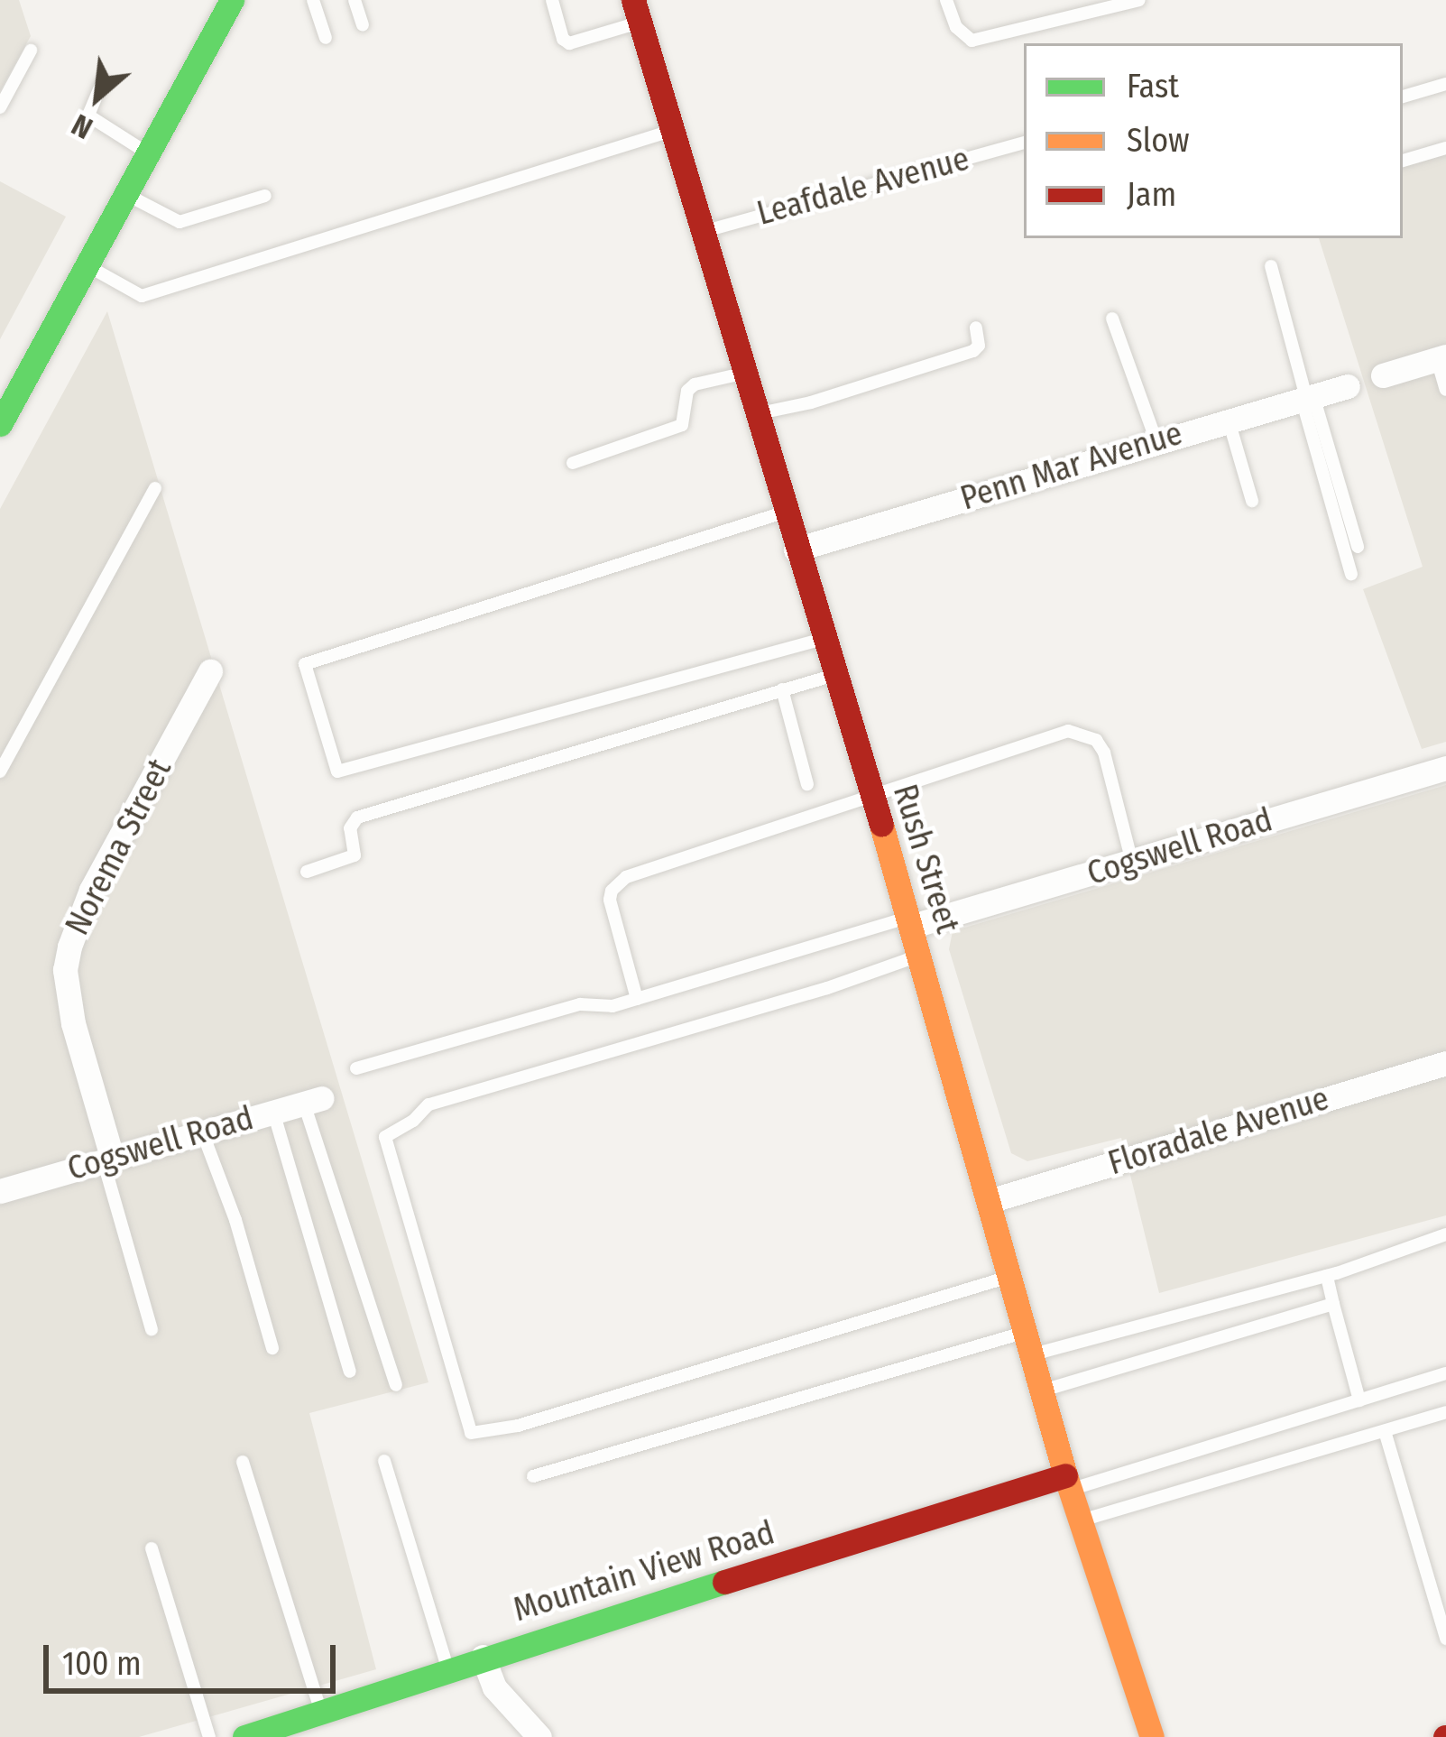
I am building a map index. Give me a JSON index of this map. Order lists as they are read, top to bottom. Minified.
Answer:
{"streets":{"street":["Penn Mar Avenue","Norema Street","Cogswell Road","Rush Street","Floradale Avenue","Mountain View Road"],"lane":["Leafdale Avenue"]},"crossings":[["Leafdale Avenue","Rush Street"],["Penn Mar Avenue","Rush Street"],["Norema Street","Cogswell Road"],["Cogswell Road","Rush Street"],["Rush Street","Floradale Avenue"],["Rush Street","Mountain View Road"]],"legend":["Fast","Slow","Jam"],"scale_bar":"100 m","north":"bottom left"}
